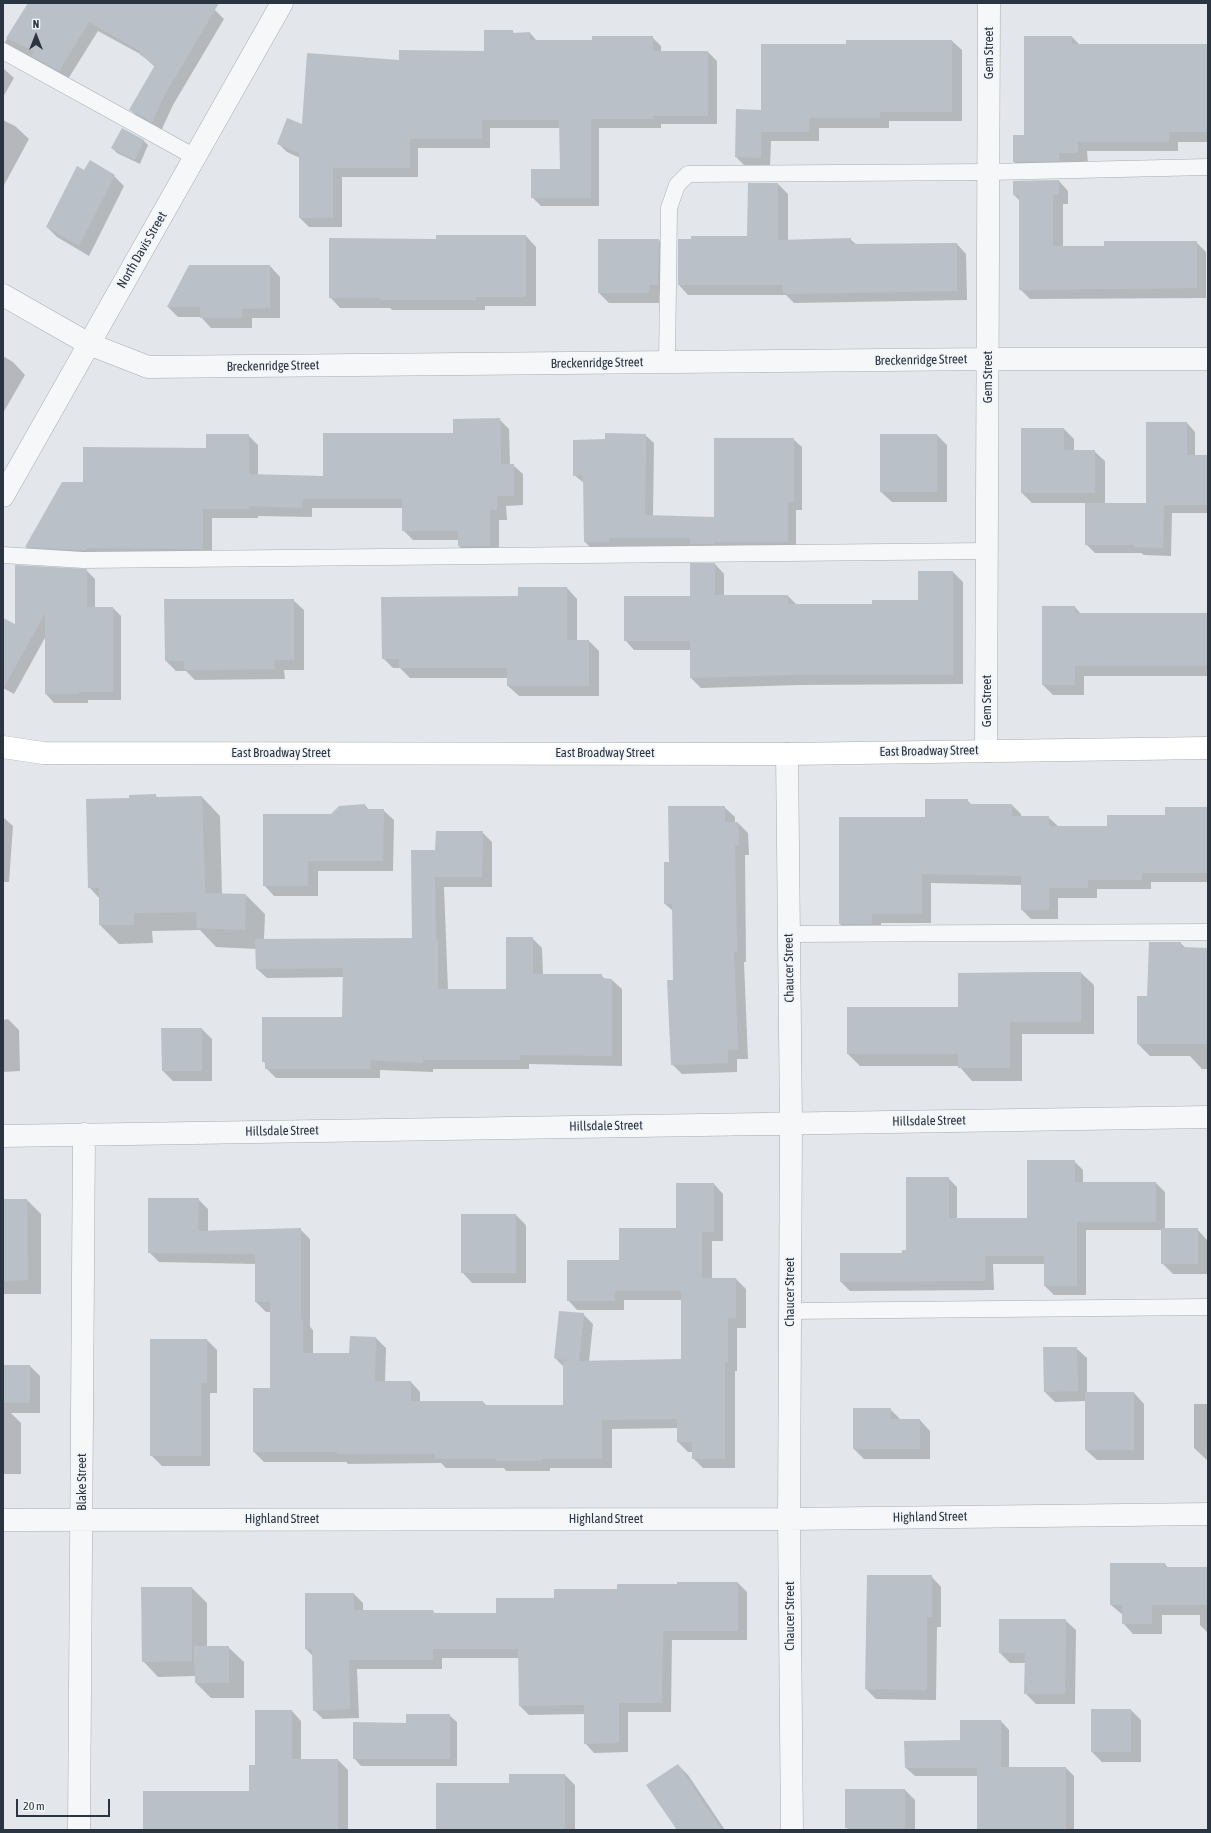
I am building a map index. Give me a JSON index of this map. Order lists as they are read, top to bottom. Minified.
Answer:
{"streets":{"street":["Gem Street","North Davis Street","Breckenridge Street","East Broadway Street","Chaucer Street","Hillsdale Street","Blake Street","Highland Street"]},"crossings":[["Gem Street","Breckenridge Street"],["Gem Street","East Broadway Street"],["North Davis Street","Breckenridge Street"],["East Broadway Street","Chaucer Street"],["Chaucer Street","Hillsdale Street"],["Chaucer Street","Highland Street"],["Hillsdale Street","Blake Street"],["Blake Street","Highland Street"]],"scale_bar":"20 m","north":"top"}
